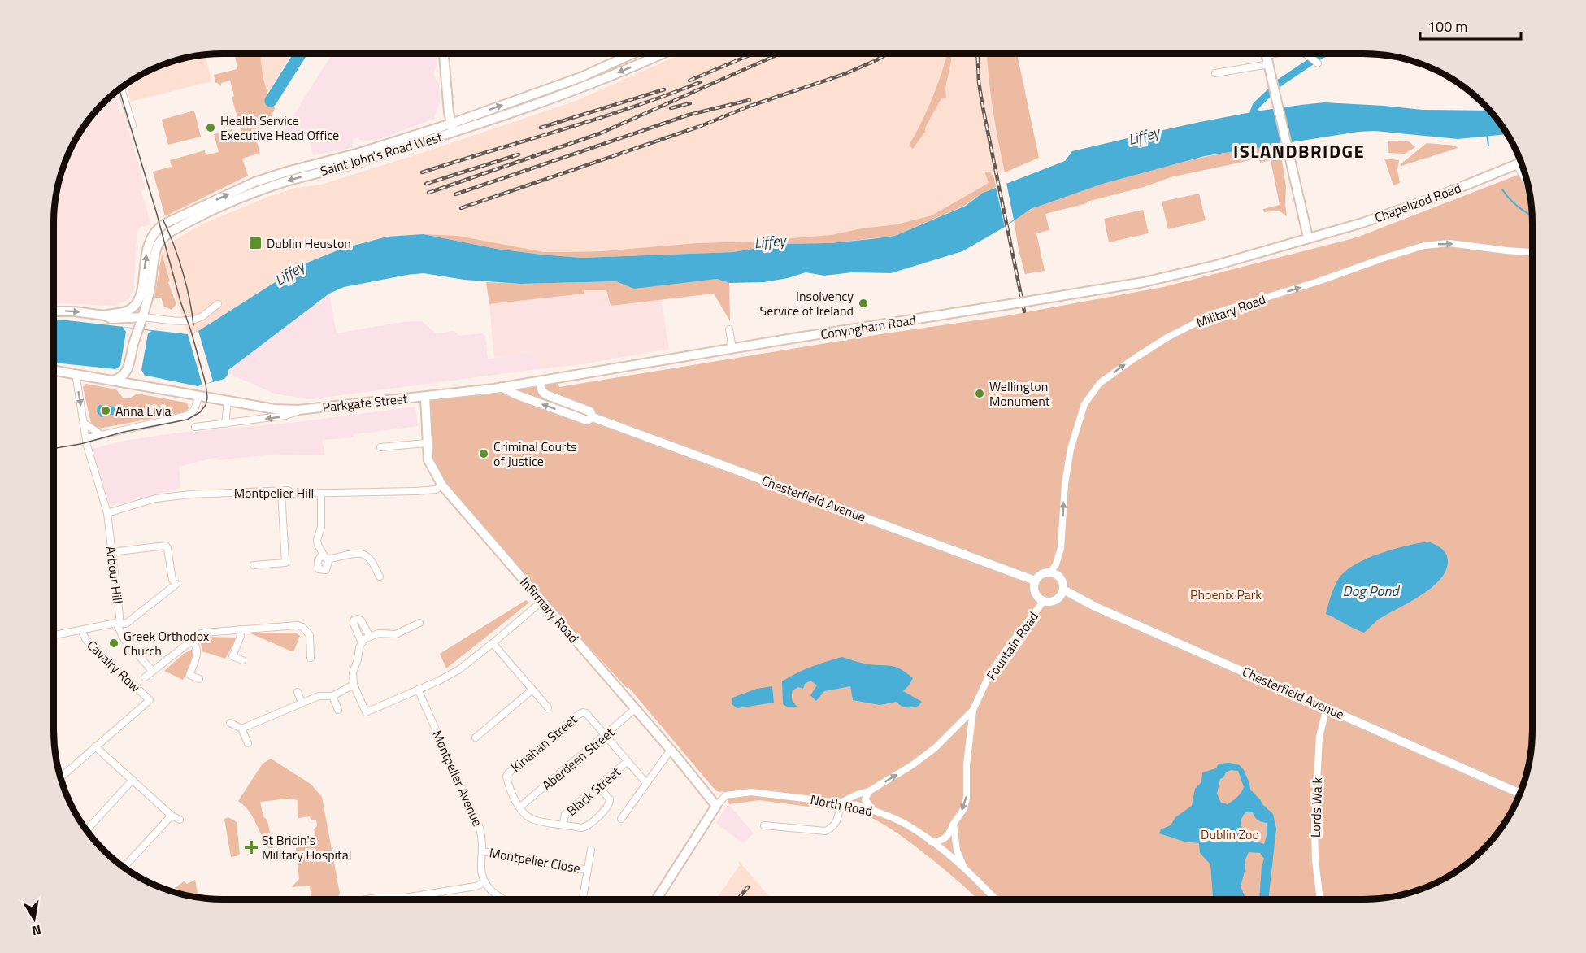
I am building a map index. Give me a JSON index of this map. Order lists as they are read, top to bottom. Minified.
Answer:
{"streets":{"main road":["Saint John's Road West","Chapelizod Road","Conyngham Road","Parkgate Street","Chesterfield Avenue","Infirmary Road"],"street":["Military Road","Montpelier Hill","Arbour Hill","Fountain Road","Cavalry Row","Kinahan Street","Aberdeen Street","Montpelier Avenue","Black Street","North Road","Lords Walk","Montpelier Close"]},"crossings":[["Chapelizod Road","Conyngham Road"],["Military Road","Chesterfield Avenue"],["Military Road","Fountain Road"],["Conyngham Road","Parkgate Street"],["Conyngham Road","Chesterfield Avenue"],["Conyngham Road","Infirmary Road"],["Parkgate Street","Arbour Hill"],["Parkgate Street","Infirmary Road"],["Montpelier Hill","Arbour Hill"],["Montpelier Hill","Infirmary Road"],["Chesterfield Avenue","Fountain Road"],["Chesterfield Avenue","Lords Walk"],["Arbour Hill","Cavalry Row"],["Infirmary Road","Aberdeen Street"],["Infirmary Road","North Road"],["Fountain Road","North Road"],["Kinahan Street","Aberdeen Street"],["Montpelier Avenue","Montpelier Close"]],"one_way":["Military Road","Fountain Road"],"districts":["ISLANDBRIDGE"],"water":["Liffey","Dog Pond"],"parks":["Phoenix Park","Dublin Zoo"],"places":{"other":["Health Service Executive Head Office","Insolvency Service of Ireland","Wellington Monument","Anna Livia","Criminal Courts of Justice","Greek Orthodox Church"],"transit":["Dublin Heuston"],"health":["St Bricin's Military Hospital"]},"scale_bar":"100 m","north":"bottom"}
